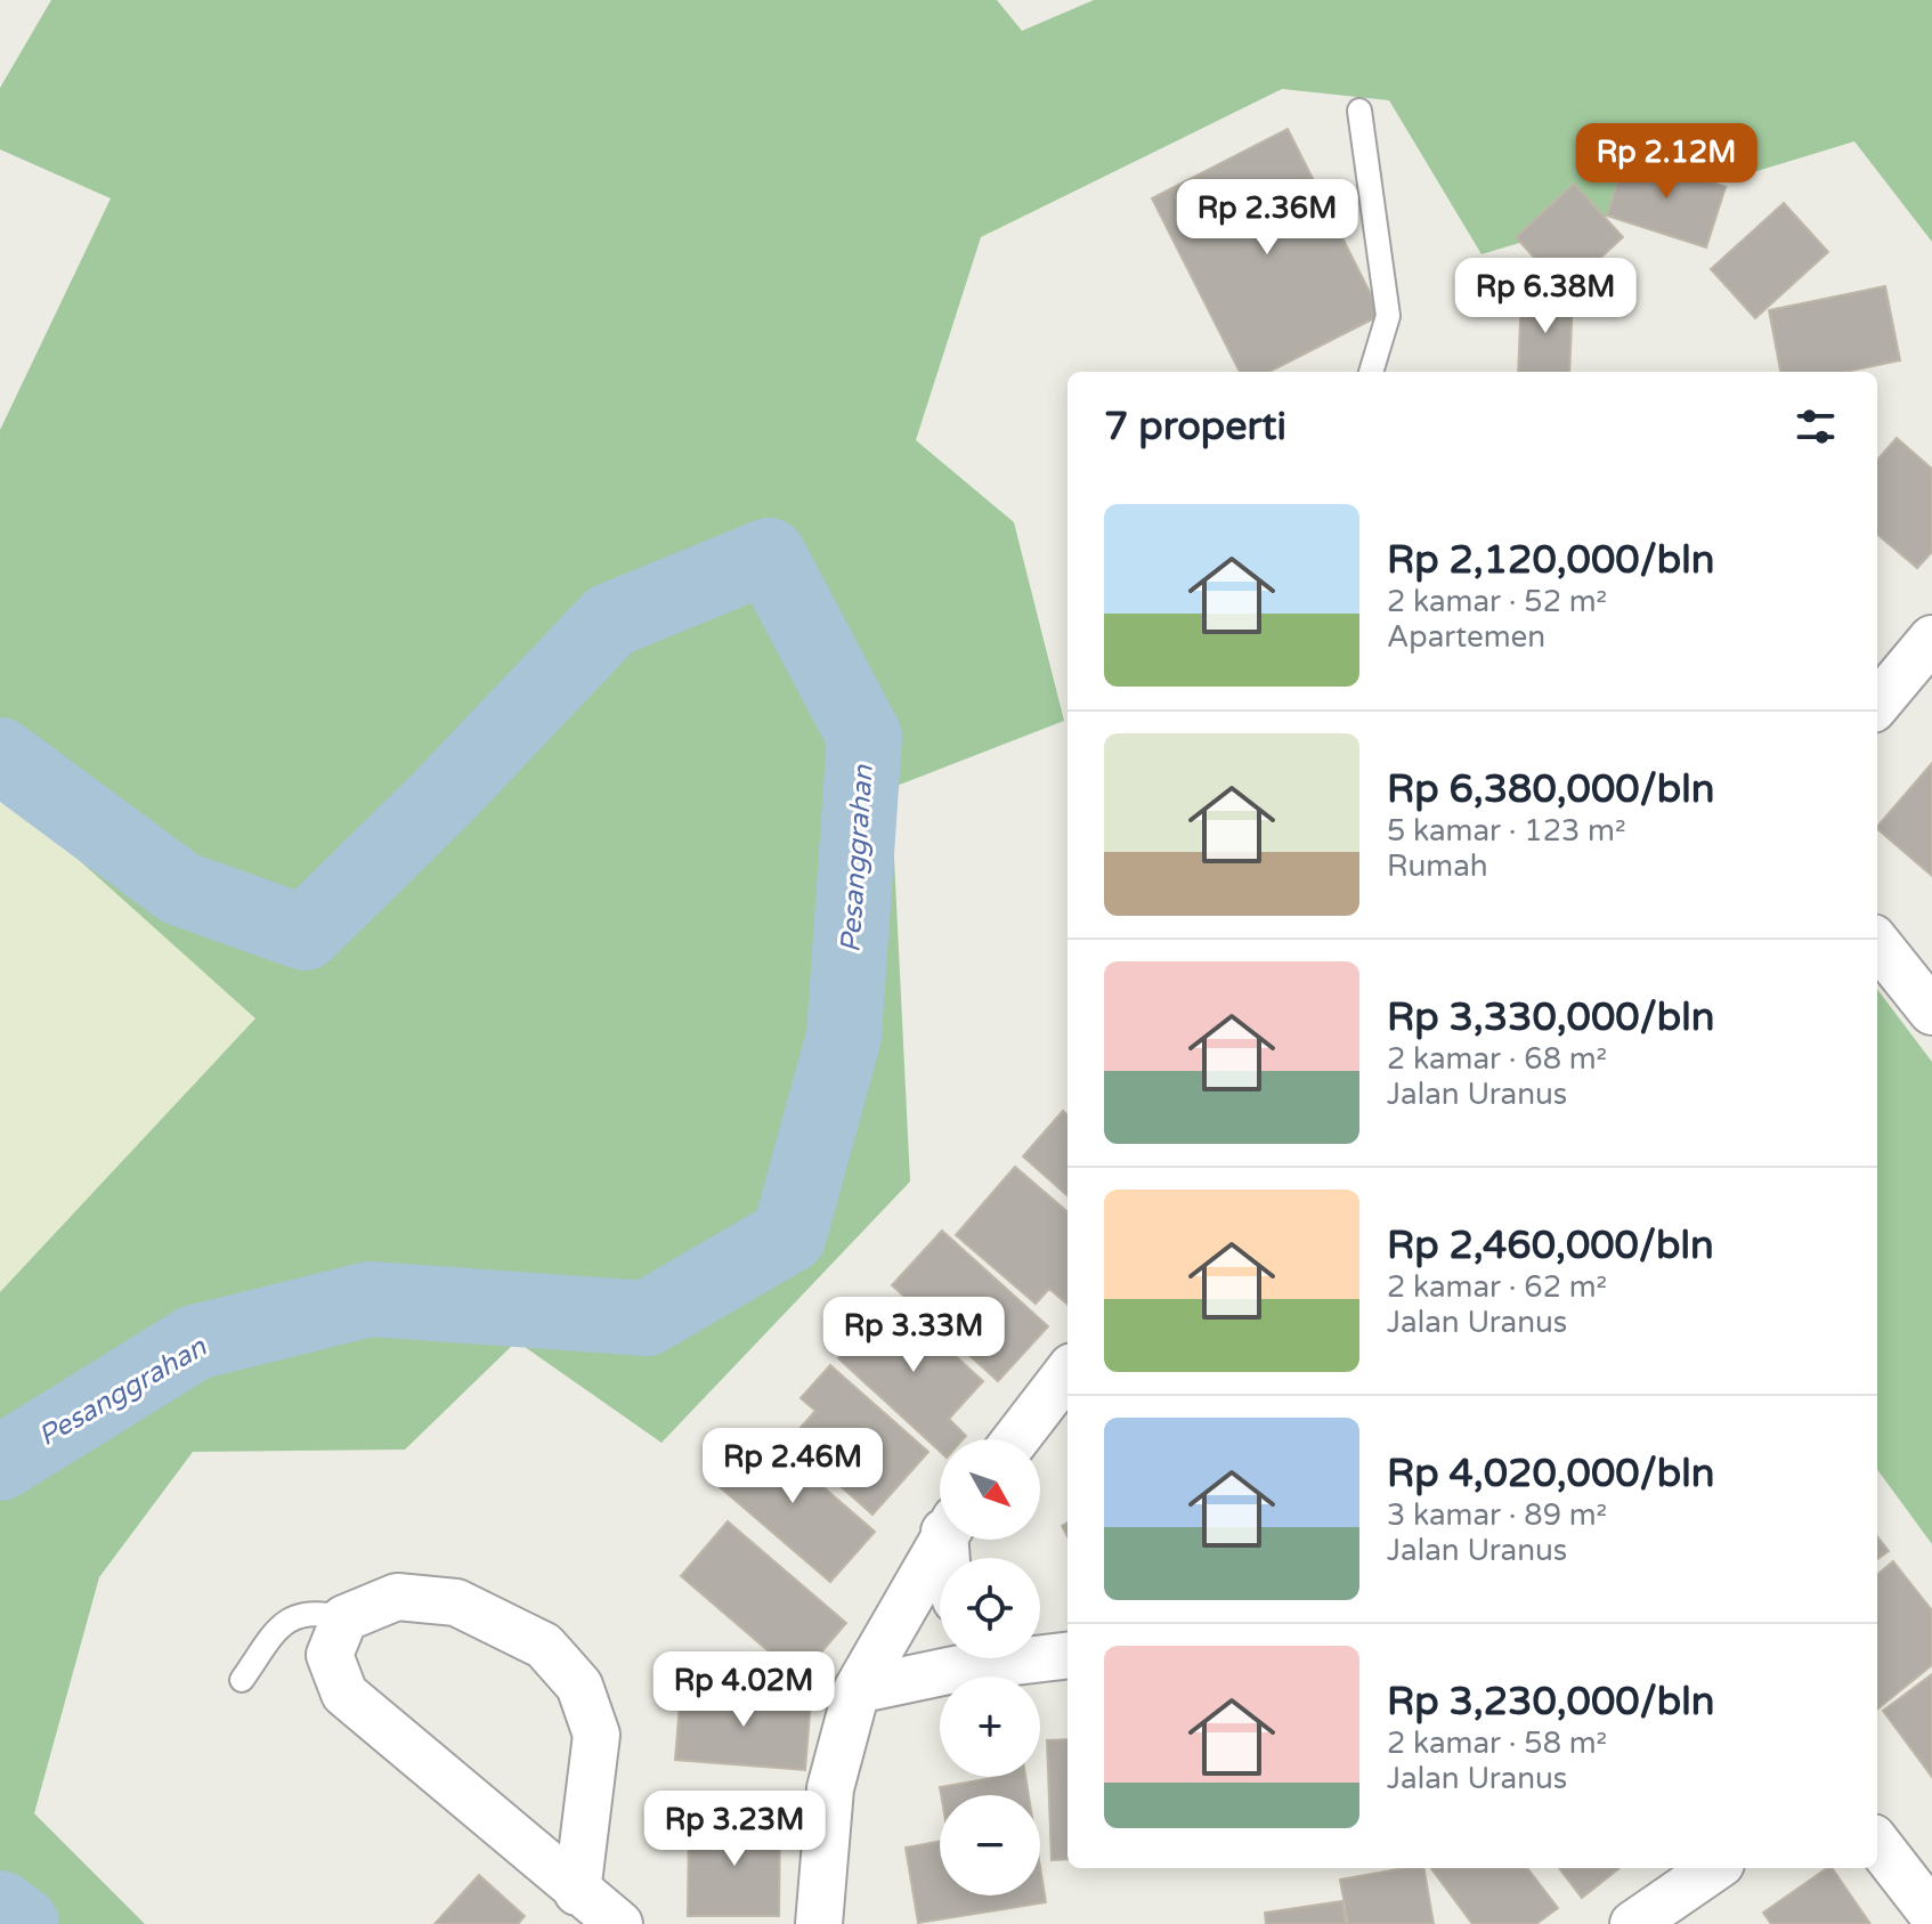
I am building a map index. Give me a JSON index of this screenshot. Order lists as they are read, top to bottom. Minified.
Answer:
{"water":["Pesanggrahan"],"north":"bottom right","page":{"price":["Rp 2.12M","Rp 2.36M","Rp 6.38M","Rp 3.33M","Rp 2.46M","Rp 4.02M","Rp 3.23M"],"heading":"7 properti","list":[{"name":"Rp 2,120,000/bln","note":"2 kamar · 52 m² · Apartemen"},{"name":"Rp 6,380,000/bln","note":"5 kamar · 123 m² · Rumah"},{"name":"Rp 3,330,000/bln","note":"2 kamar · 68 m² · Jalan Uranus"},{"name":"Rp 2,460,000/bln","note":"2 kamar · 62 m² · Jalan Uranus"},{"name":"Rp 4,020,000/bln","note":"3 kamar · 89 m² · Jalan Uranus"},{"name":"Rp 3,230,000/bln","note":"2 kamar · 58 m² · Jalan Uranus"}],"map_buttons":["+","−"]}}
